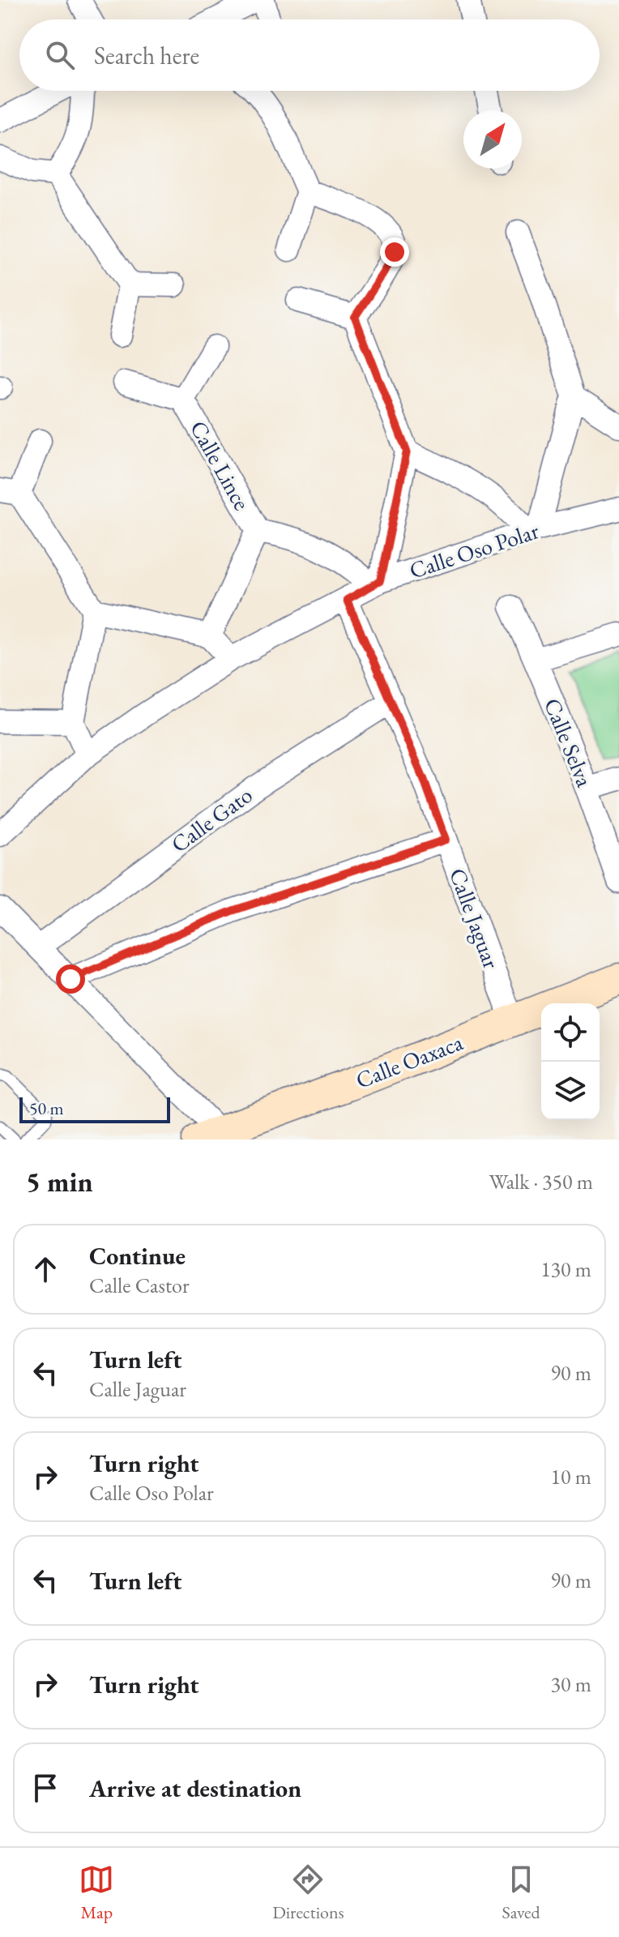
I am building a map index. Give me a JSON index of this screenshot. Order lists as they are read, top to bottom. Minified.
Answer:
{"streets":{"street":["Calle Lince","Calle Oso Polar","Calle Selva","Calle Gato","Calle Jaguar","Calle Oaxaca"]},"crossings":[["Calle Lince","Calle Oso Polar"],["Calle Oso Polar","Calle Jaguar"],["Calle Gato","Calle Jaguar"],["Calle Jaguar","Calle Oaxaca"]],"scale_bar":"50 m","north":"top right","page":{"search":"Search here","scale":"50 m","heading":["5 min","Walk · 350 m"],"list":[["Continue","Calle Castor","130 m"],["Turn left","Calle Jaguar","90 m"],["Turn right","Calle Oso Polar","10 m"],["Turn left","90 m"],["Turn right","30 m"],"Arrive at destination"],"nav":["Map","Directions","Saved"]}}
